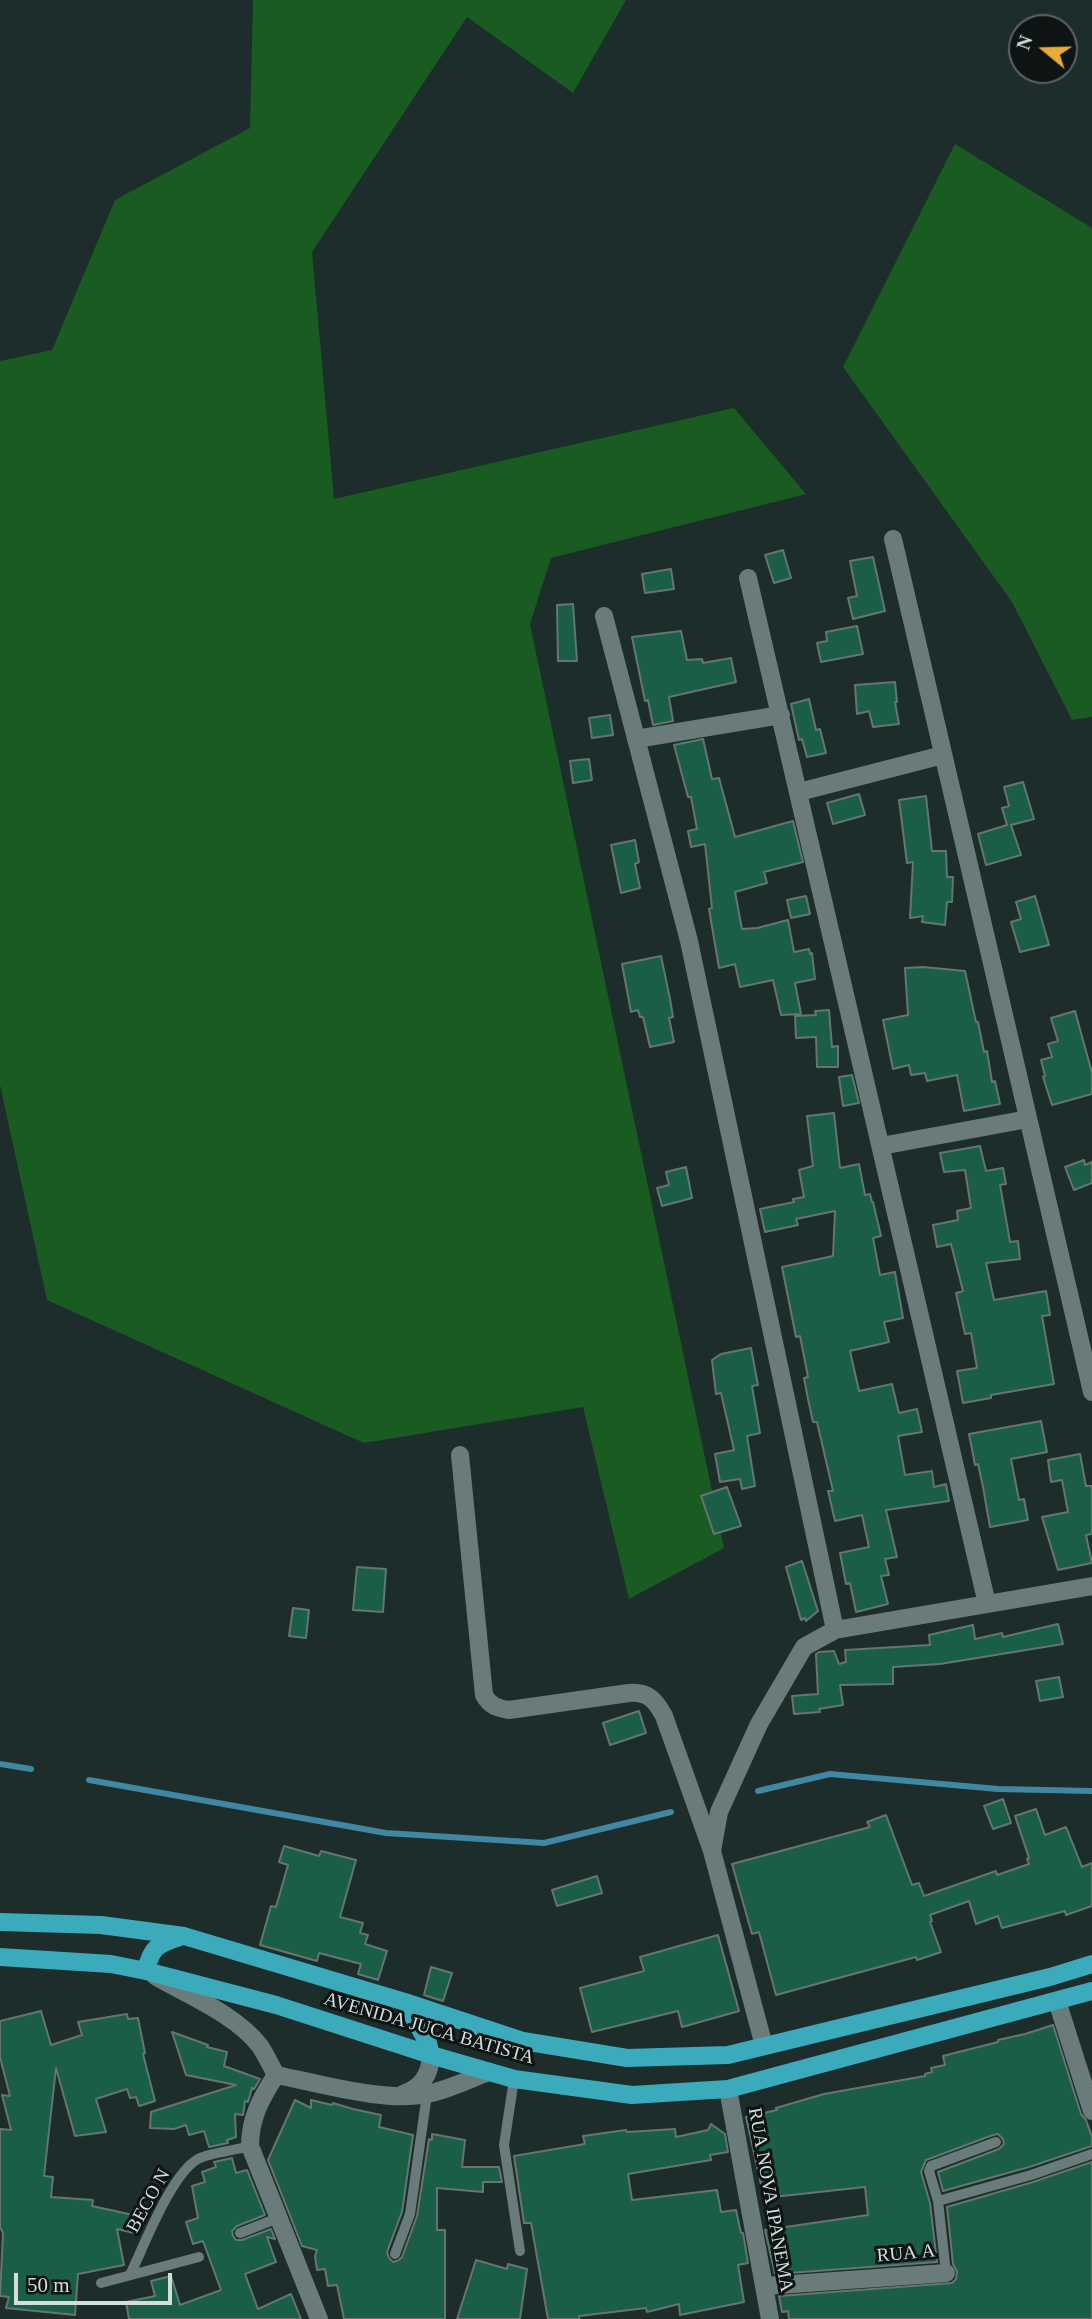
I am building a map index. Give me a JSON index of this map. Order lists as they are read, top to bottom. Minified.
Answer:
{"streets":{"main road":["AVENIDA JUCA BATISTA"],"street":["RUA NOVA IPANEMA","RUA A"],"lane":["BECO N"]},"crossings":[["AVENIDA JUCA BATISTA","RUA NOVA IPANEMA"],["RUA NOVA IPANEMA","RUA A"]],"scale_bar":"50 m","north":"left"}
